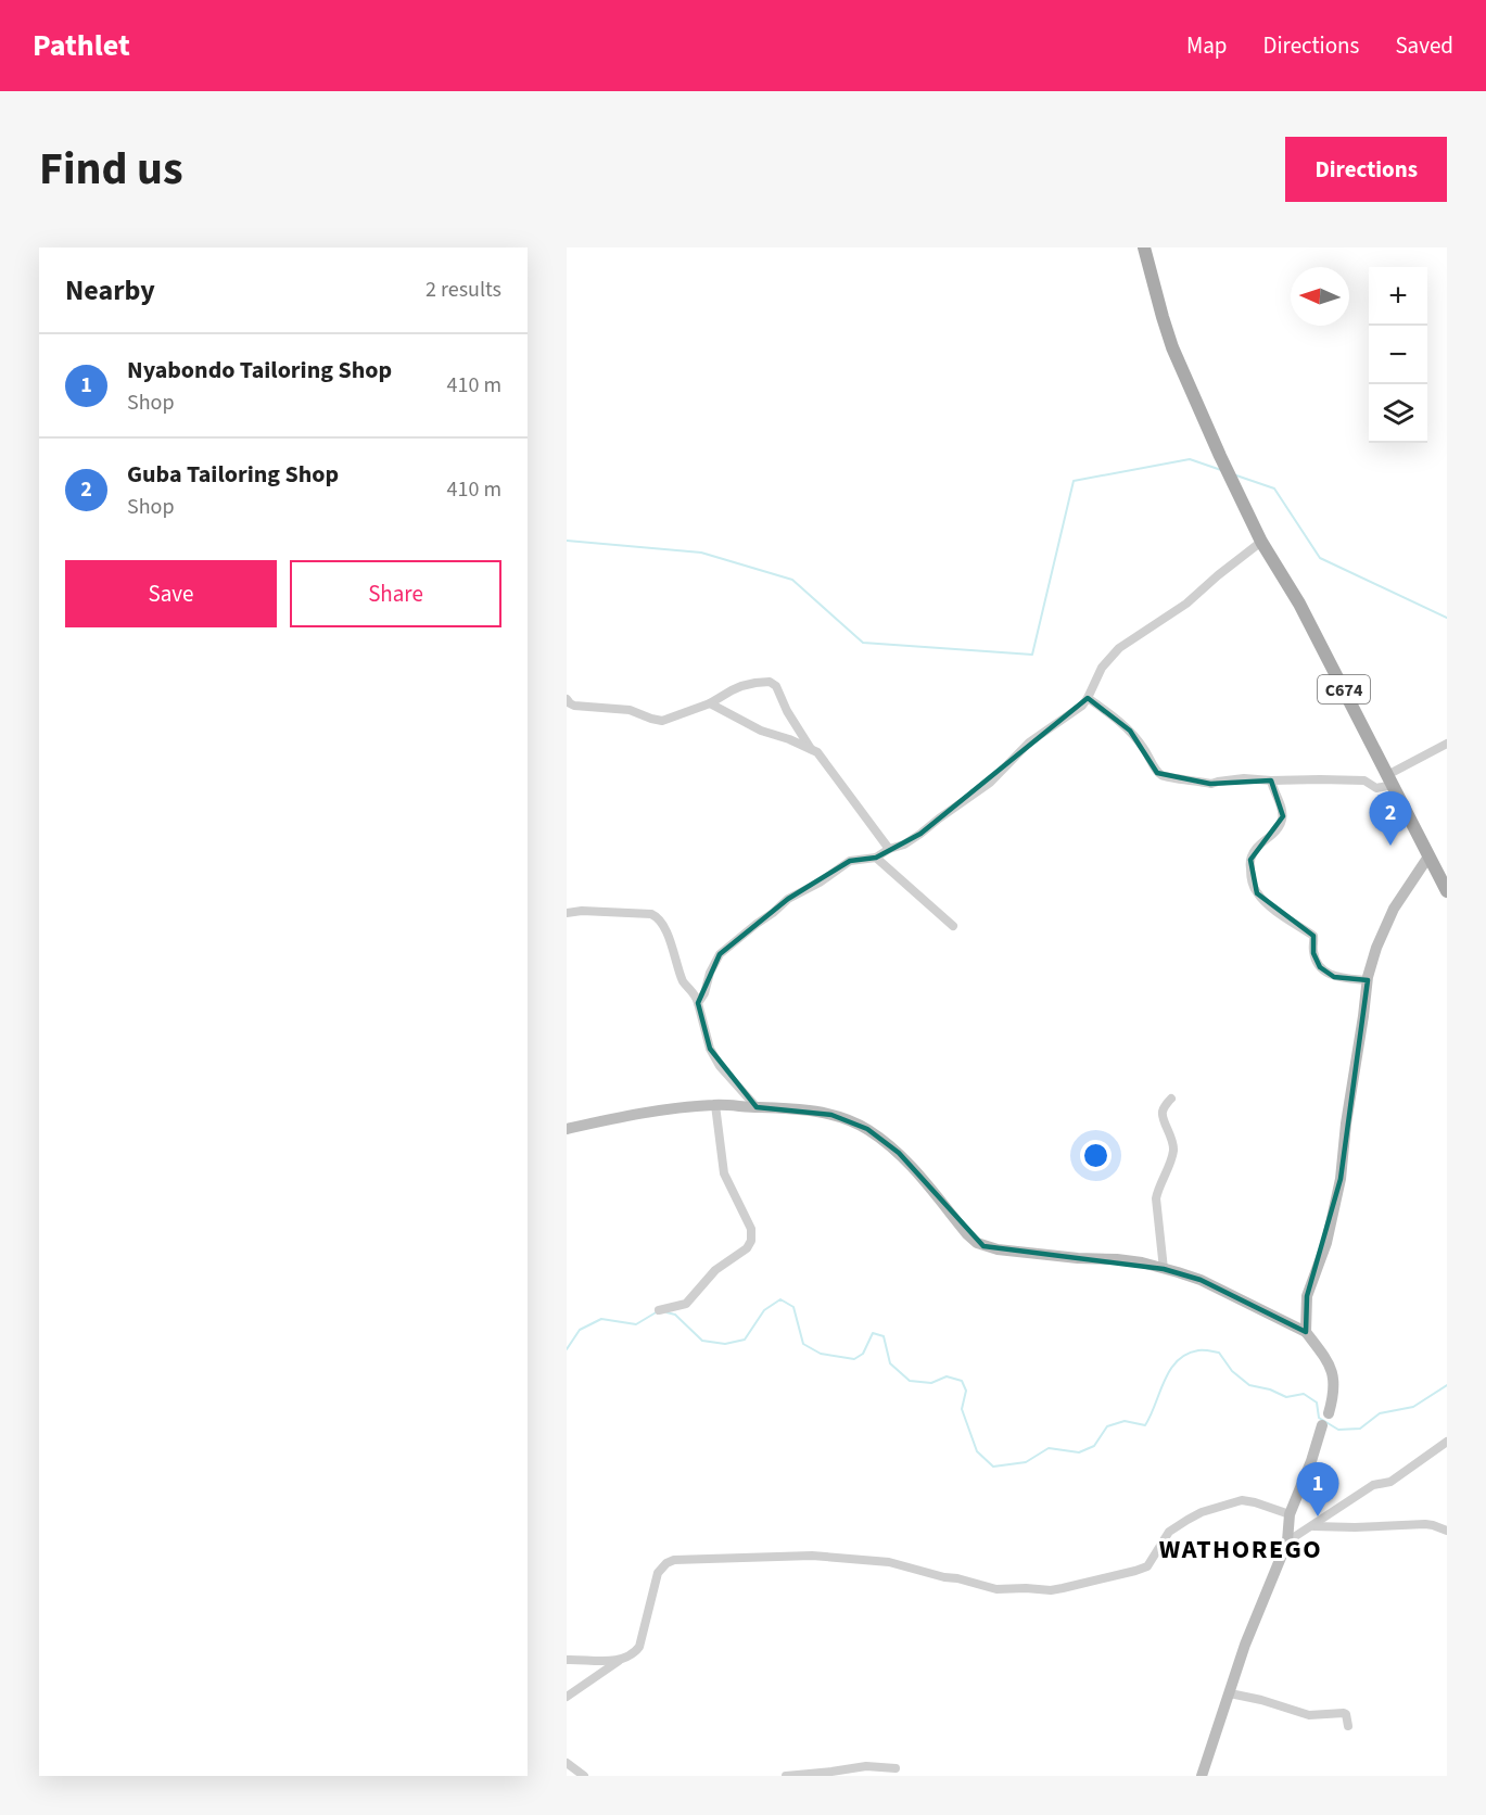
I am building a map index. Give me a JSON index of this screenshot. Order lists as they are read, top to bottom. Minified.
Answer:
{"streets":{"main road":["C674"]},"districts":["WATHOREGO"],"north":"left","page":{"header":"Pathlet","nav":["Map","Directions","Saved"],"title":"Find us","buttons":["Directions",["Save","Share"]],"heading":["Nearby","2 results"],"map_buttons":["+","−"],"list":[{"mark":"1","name":"Nyabondo Tailoring Shop","note":"Shop","value":"410 m"},{"mark":"2","name":"Guba Tailoring Shop","note":"Shop","value":"410 m"}],"pins":["2","1"]}}
